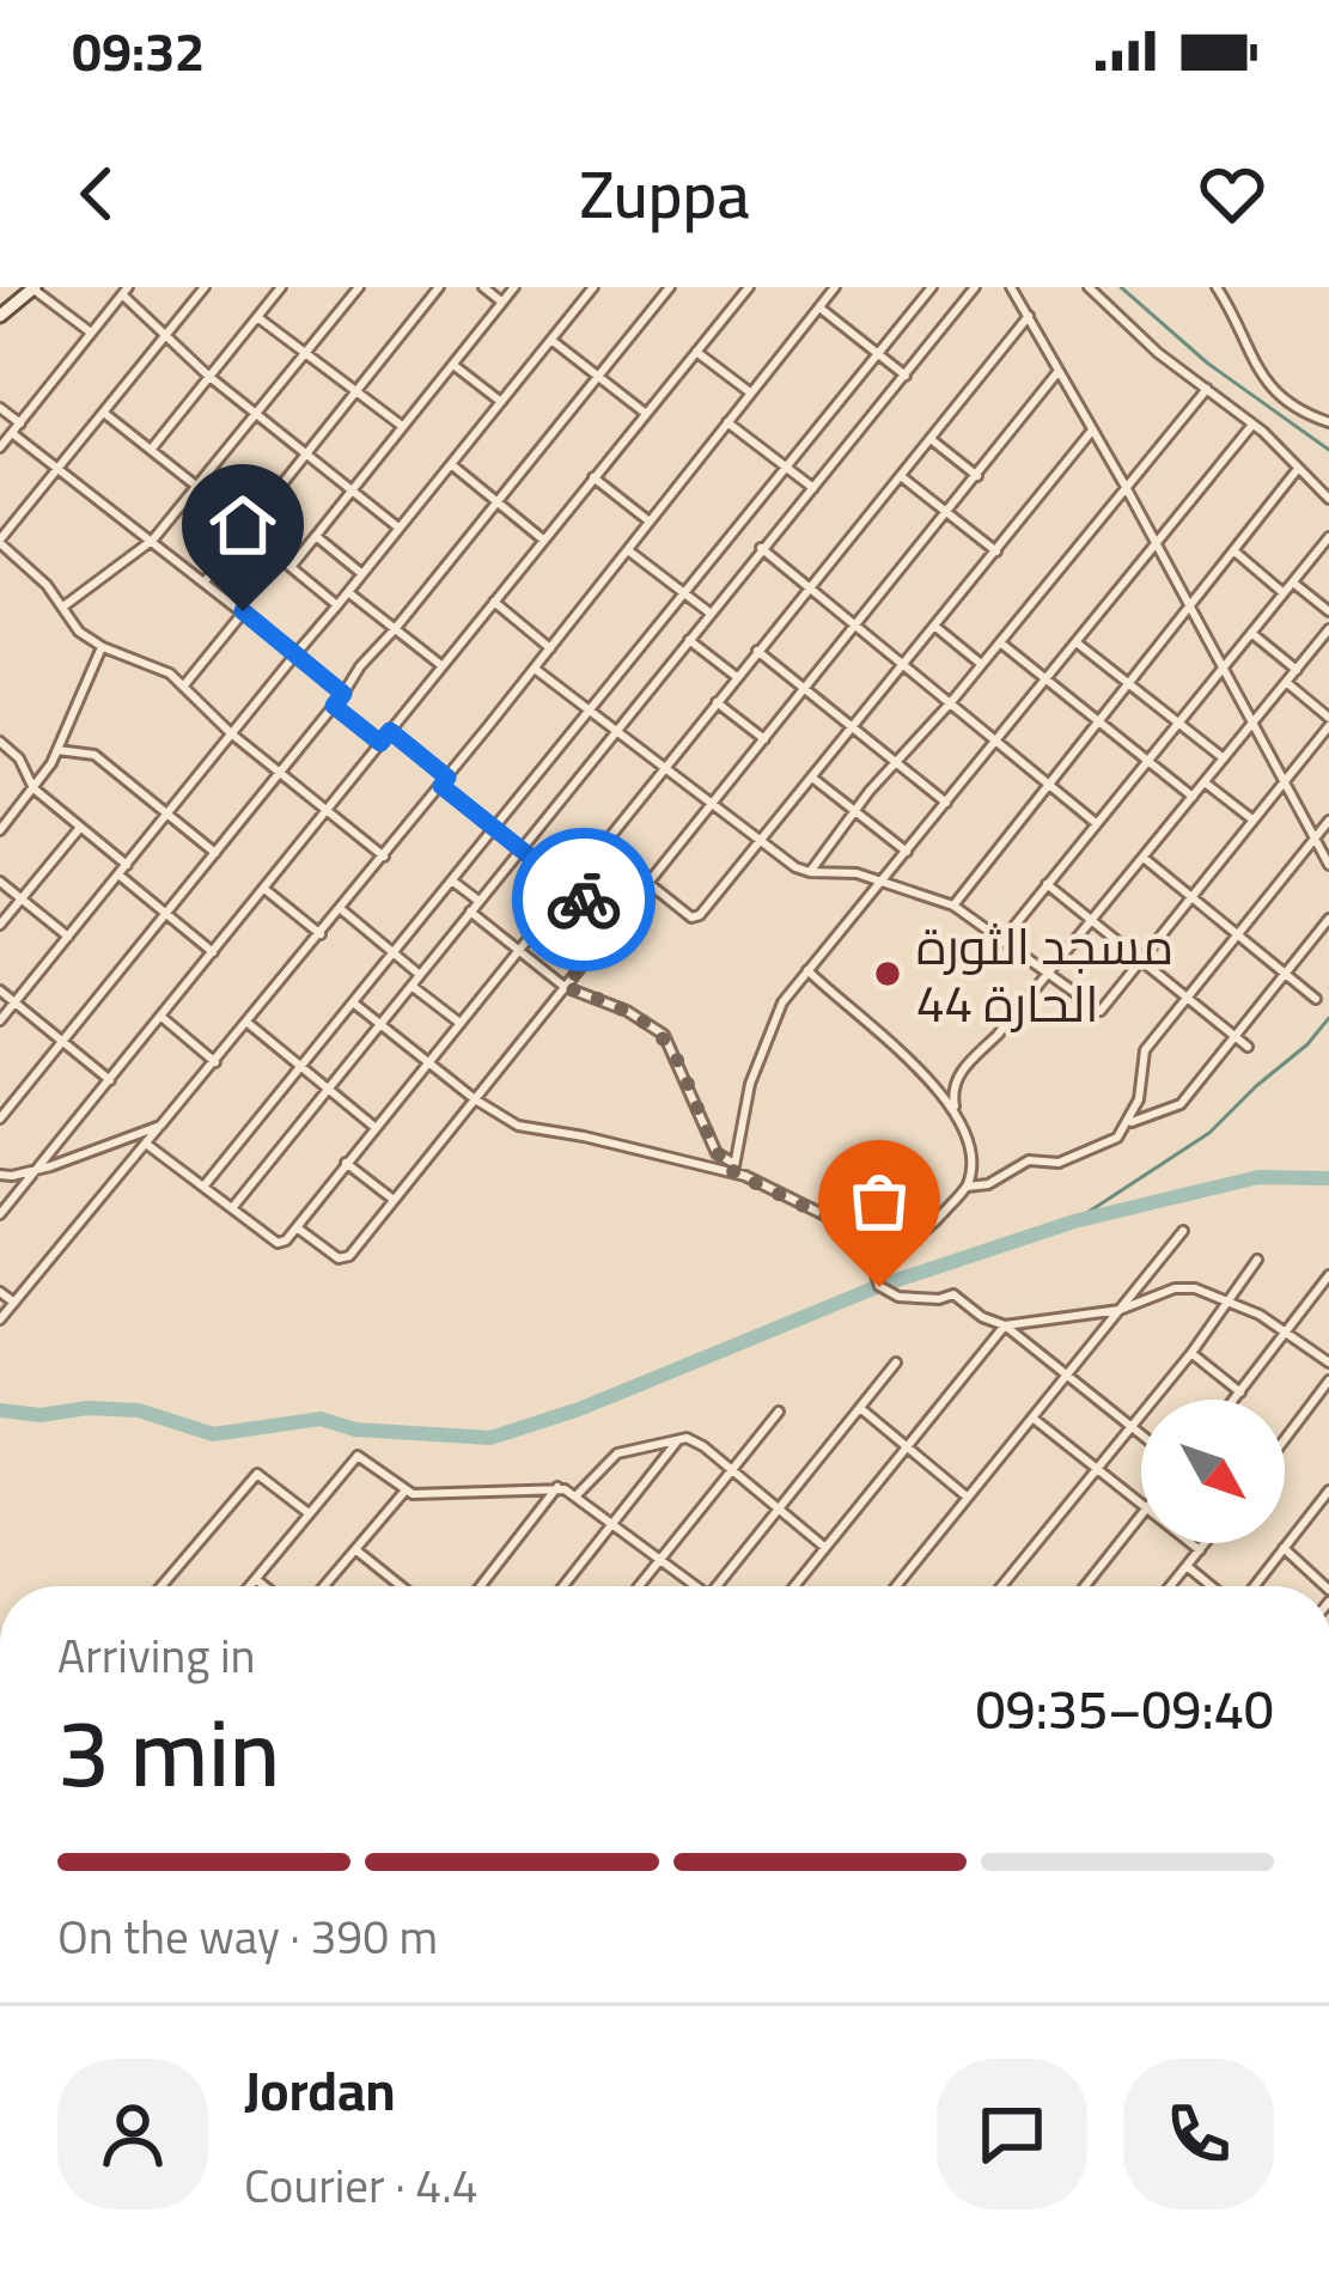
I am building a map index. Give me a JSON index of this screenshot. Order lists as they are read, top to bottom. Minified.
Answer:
{"places":["مسجد الثورة الحارة 44"],"north":"bottom right","page":{"status":"09:32","header":"Zuppa","heading":["3 min","Arriving in","09:35–09:40"],"panel":["Jordan","Courier · 4.4"],"bar":"On the way · 390 m"}}
